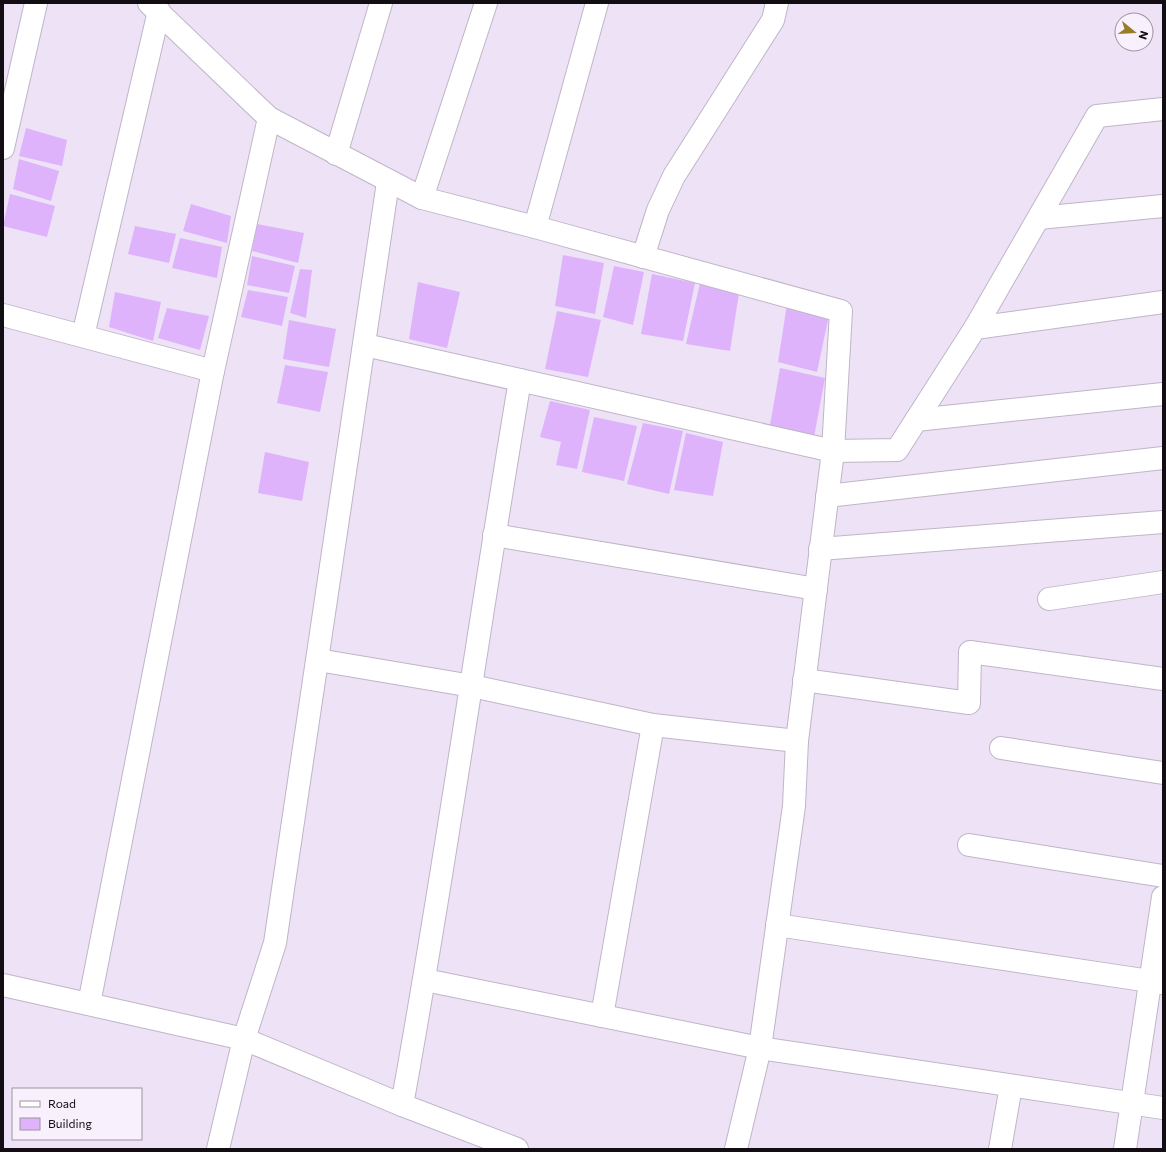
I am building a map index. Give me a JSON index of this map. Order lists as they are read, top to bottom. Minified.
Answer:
{"legend":["Road","Building"],"north":"right"}
